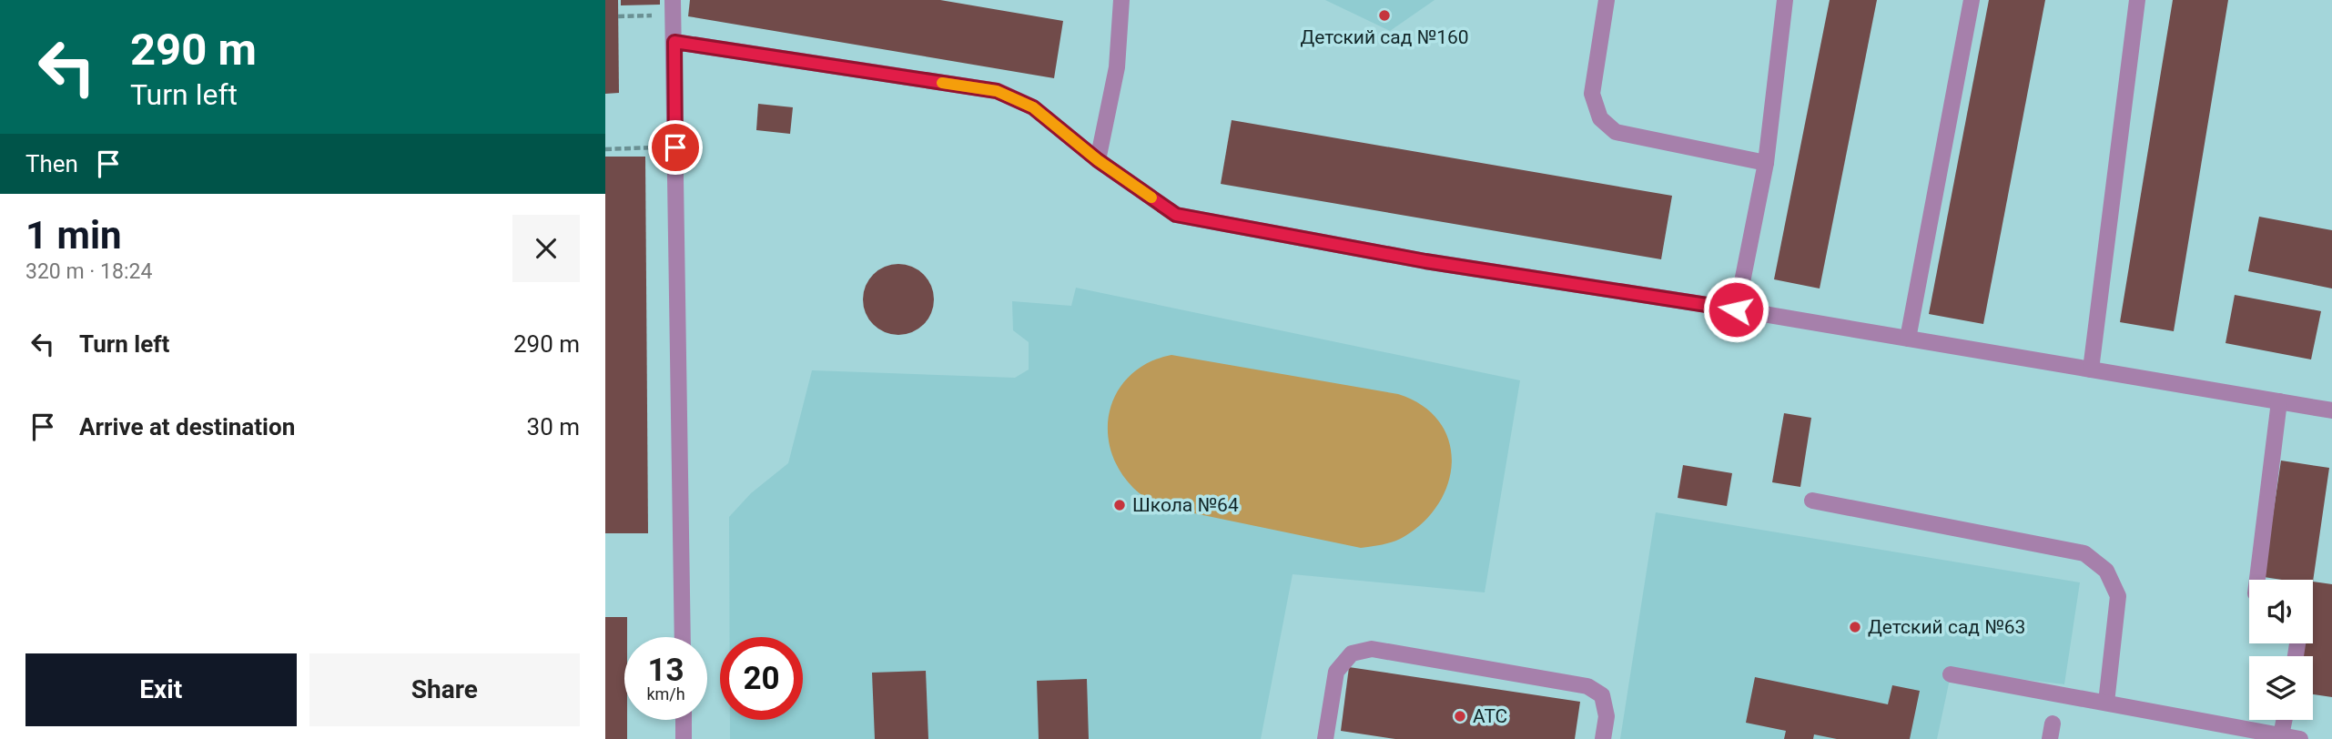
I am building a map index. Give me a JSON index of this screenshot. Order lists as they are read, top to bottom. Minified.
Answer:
{"places":["Детский сад №160","Школа №64","Детский сад №63","АТС"],"page":{"turn":["290 m","Turn left"],"then":"Then","heading":["1 min","320 m · 18:24"],"list":[{"name":"Turn left","value":"290 m"},{"name":"Arrive at destination","value":"30 m"}],"speed":"13 km/h","limit":"20","buttons":["Exit","Share"]}}
